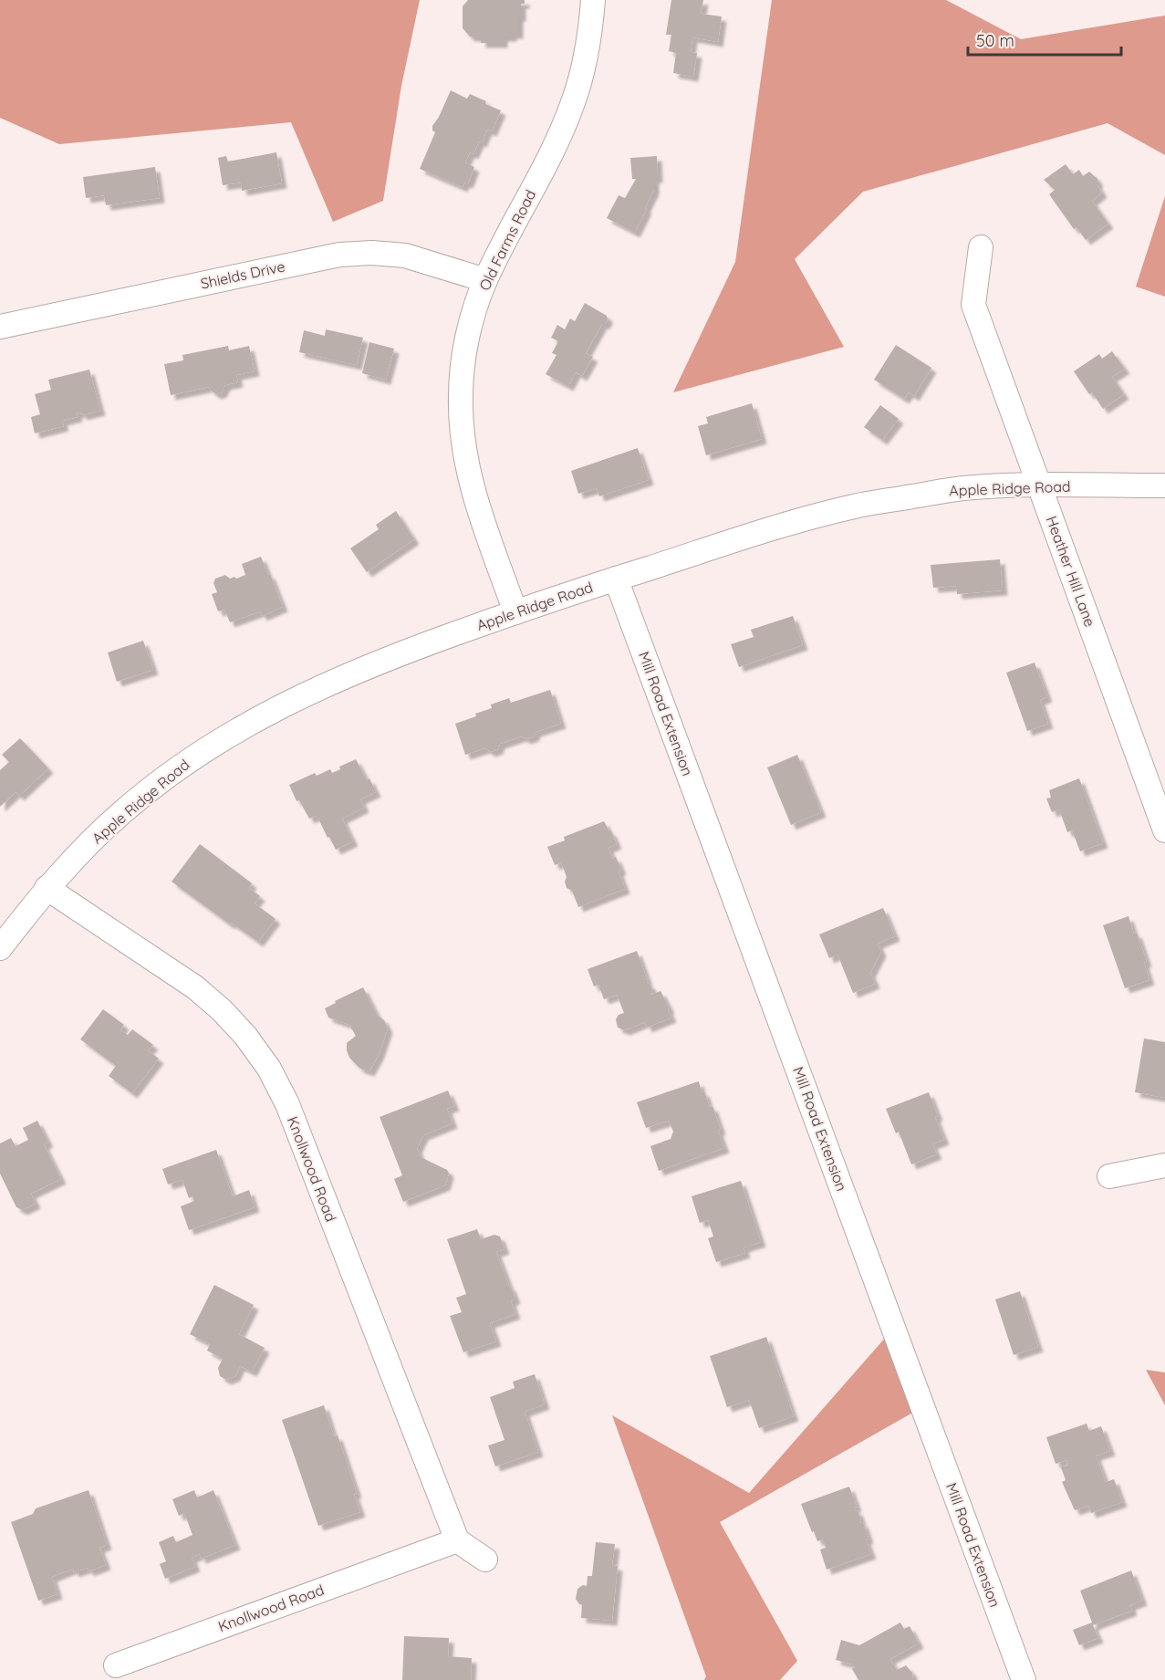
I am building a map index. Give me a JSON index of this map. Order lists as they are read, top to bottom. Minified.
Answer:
{"streets":{"street":["Old Farms Road","Shields Drive","Apple Ridge Road","Heather Hill Lane","Mill Road Extension","Knollwood Road"]},"crossings":[["Old Farms Road","Shields Drive"],["Old Farms Road","Apple Ridge Road"],["Apple Ridge Road","Heather Hill Lane"],["Apple Ridge Road","Mill Road Extension"],["Apple Ridge Road","Knollwood Road"]],"scale_bar":"50 m"}
